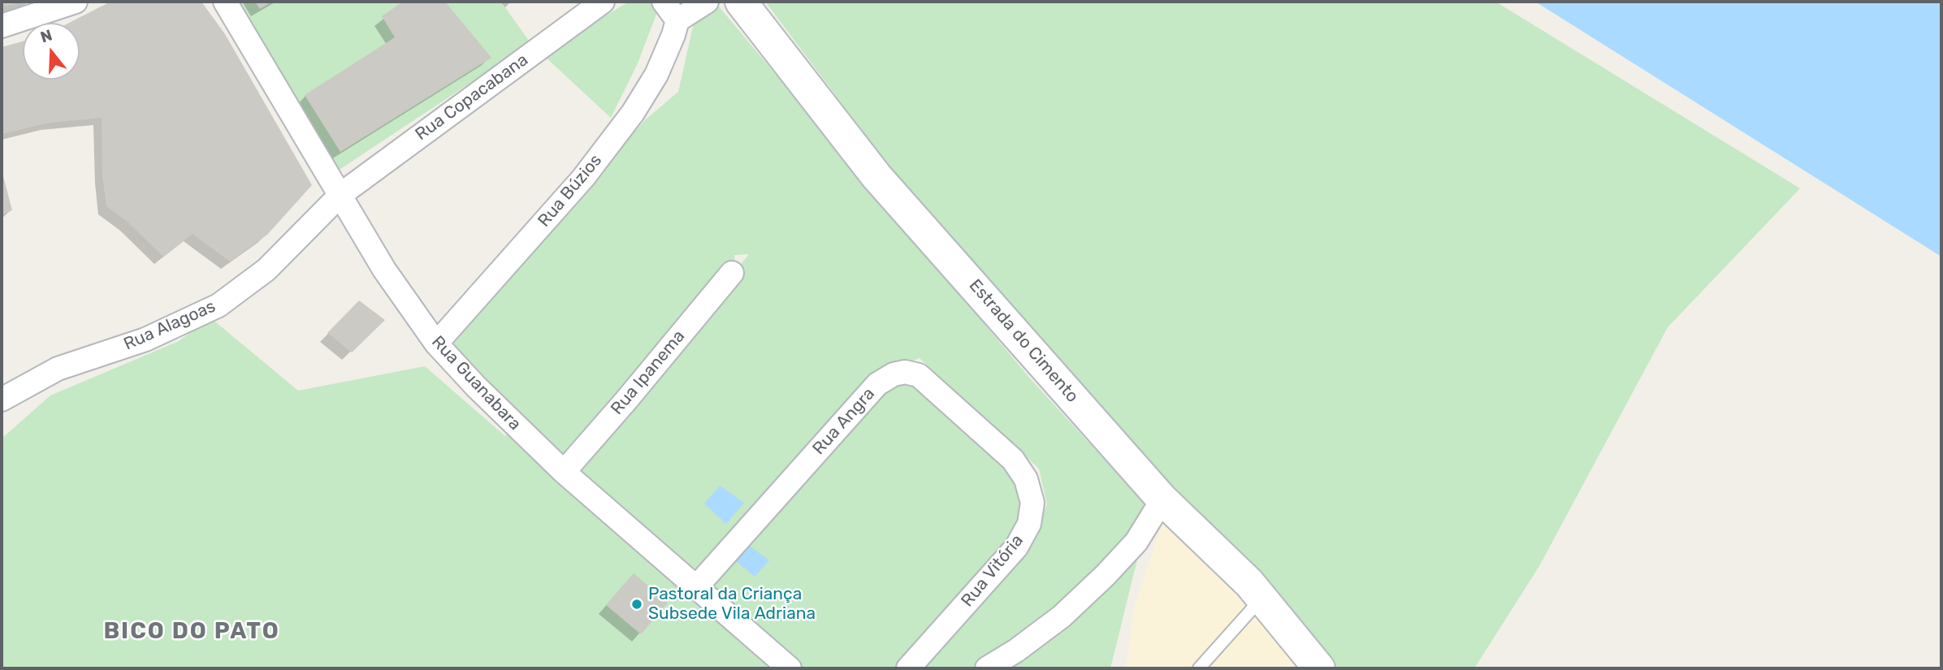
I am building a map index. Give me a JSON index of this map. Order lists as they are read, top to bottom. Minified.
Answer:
{"streets":{"street":["Rua Copacabana","Rua Búzios","Rua Alagoas","Estrada do Cimento","Rua Ipanema","Rua Guanabara","Rua Angra","Rua Vitória"]},"crossings":[["Rua Copacabana","Rua Alagoas"],["Rua Copacabana","Rua Guanabara"],["Rua Búzios","Rua Guanabara"],["Rua Alagoas","Rua Guanabara"],["Rua Ipanema","Rua Guanabara"],["Rua Guanabara","Rua Angra"],["Rua Angra","Rua Vitória"]],"districts":["BICO DO PATO"],"places":["Pastoral da Criança Subsede Vila Adriana"],"north":"top"}
